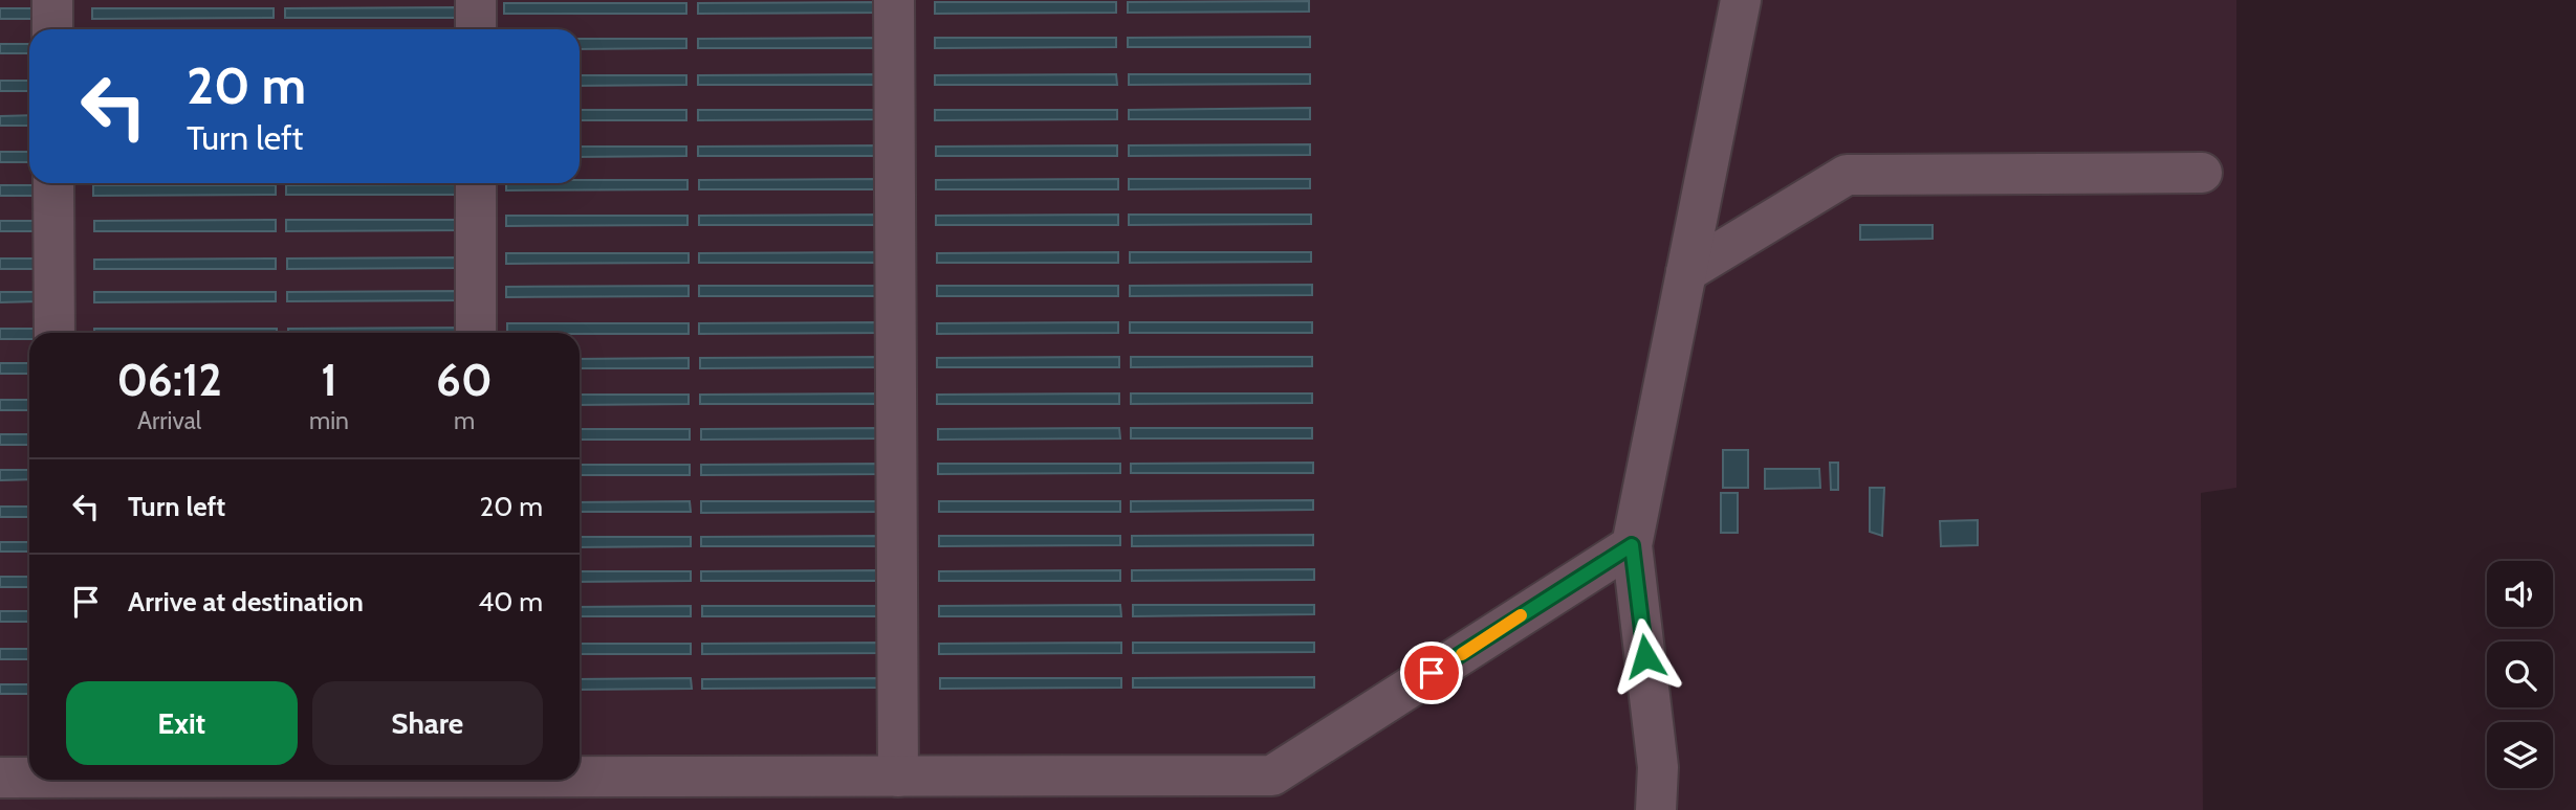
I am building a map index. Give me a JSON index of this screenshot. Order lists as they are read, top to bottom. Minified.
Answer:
{"page":{"turn":["20 m","Turn left"],"eta":["06:12","Arrival","1","min","60","m"],"list":[{"name":"Turn left","value":"20 m"},{"name":"Arrive at destination","value":"40 m"}],"buttons":["Exit","Share"]}}
